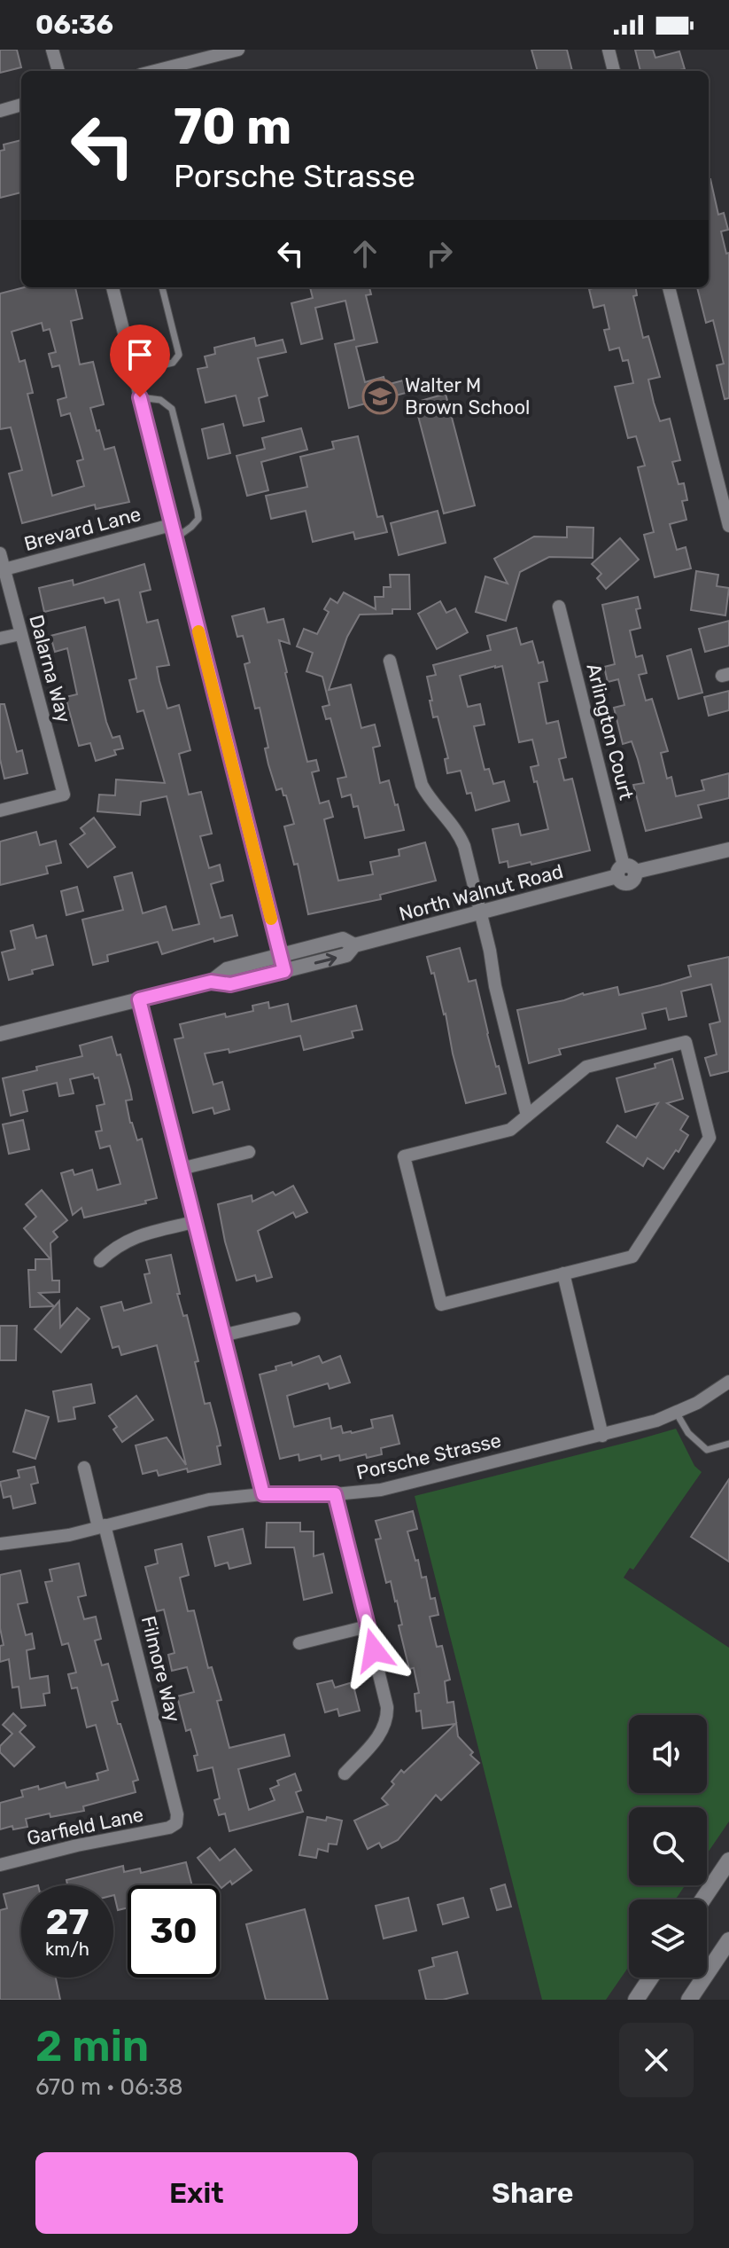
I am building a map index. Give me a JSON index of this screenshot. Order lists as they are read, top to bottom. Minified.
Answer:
{"streets":{"street":["Brevard Lane","Dalarna Way","Arlington Court","North Walnut Road","Porsche Strasse","Filmore Way","Garfield Lane"]},"crossings":[["Brevard Lane","Dalarna Way"],["Arlington Court","North Walnut Road"],["Porsche Strasse","Filmore Way"],["Filmore Way","Garfield Lane"]],"places":{"school or university":["Walter M Brown School"]},"page":{"status":"06:36","turn":["70 m","Porsche Strasse"],"speed":"27 km/h","limit":"30","heading":["2 min","670 m · 06:38"],"buttons":["Exit","Share"]}}
